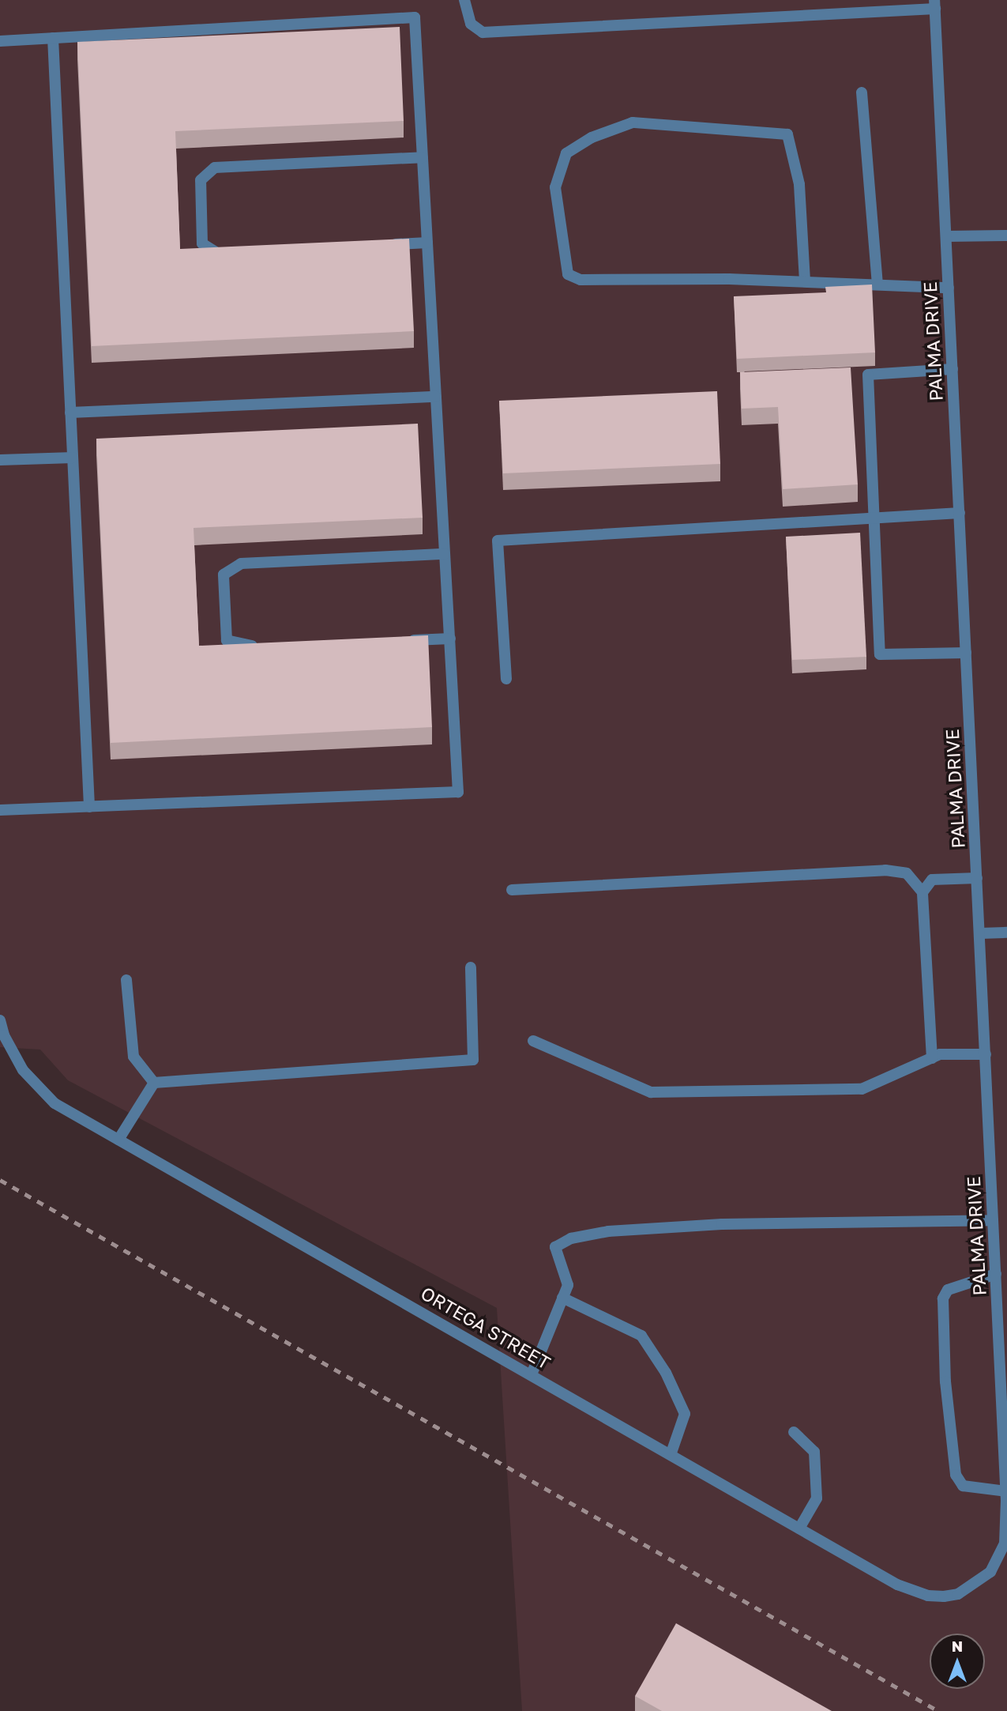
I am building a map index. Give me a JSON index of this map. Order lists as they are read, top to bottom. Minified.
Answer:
{"streets":{"street":["PALMA DRIVE","ORTEGA STREET"]},"crossings":[["PALMA DRIVE","ORTEGA STREET"]],"north":"top"}
